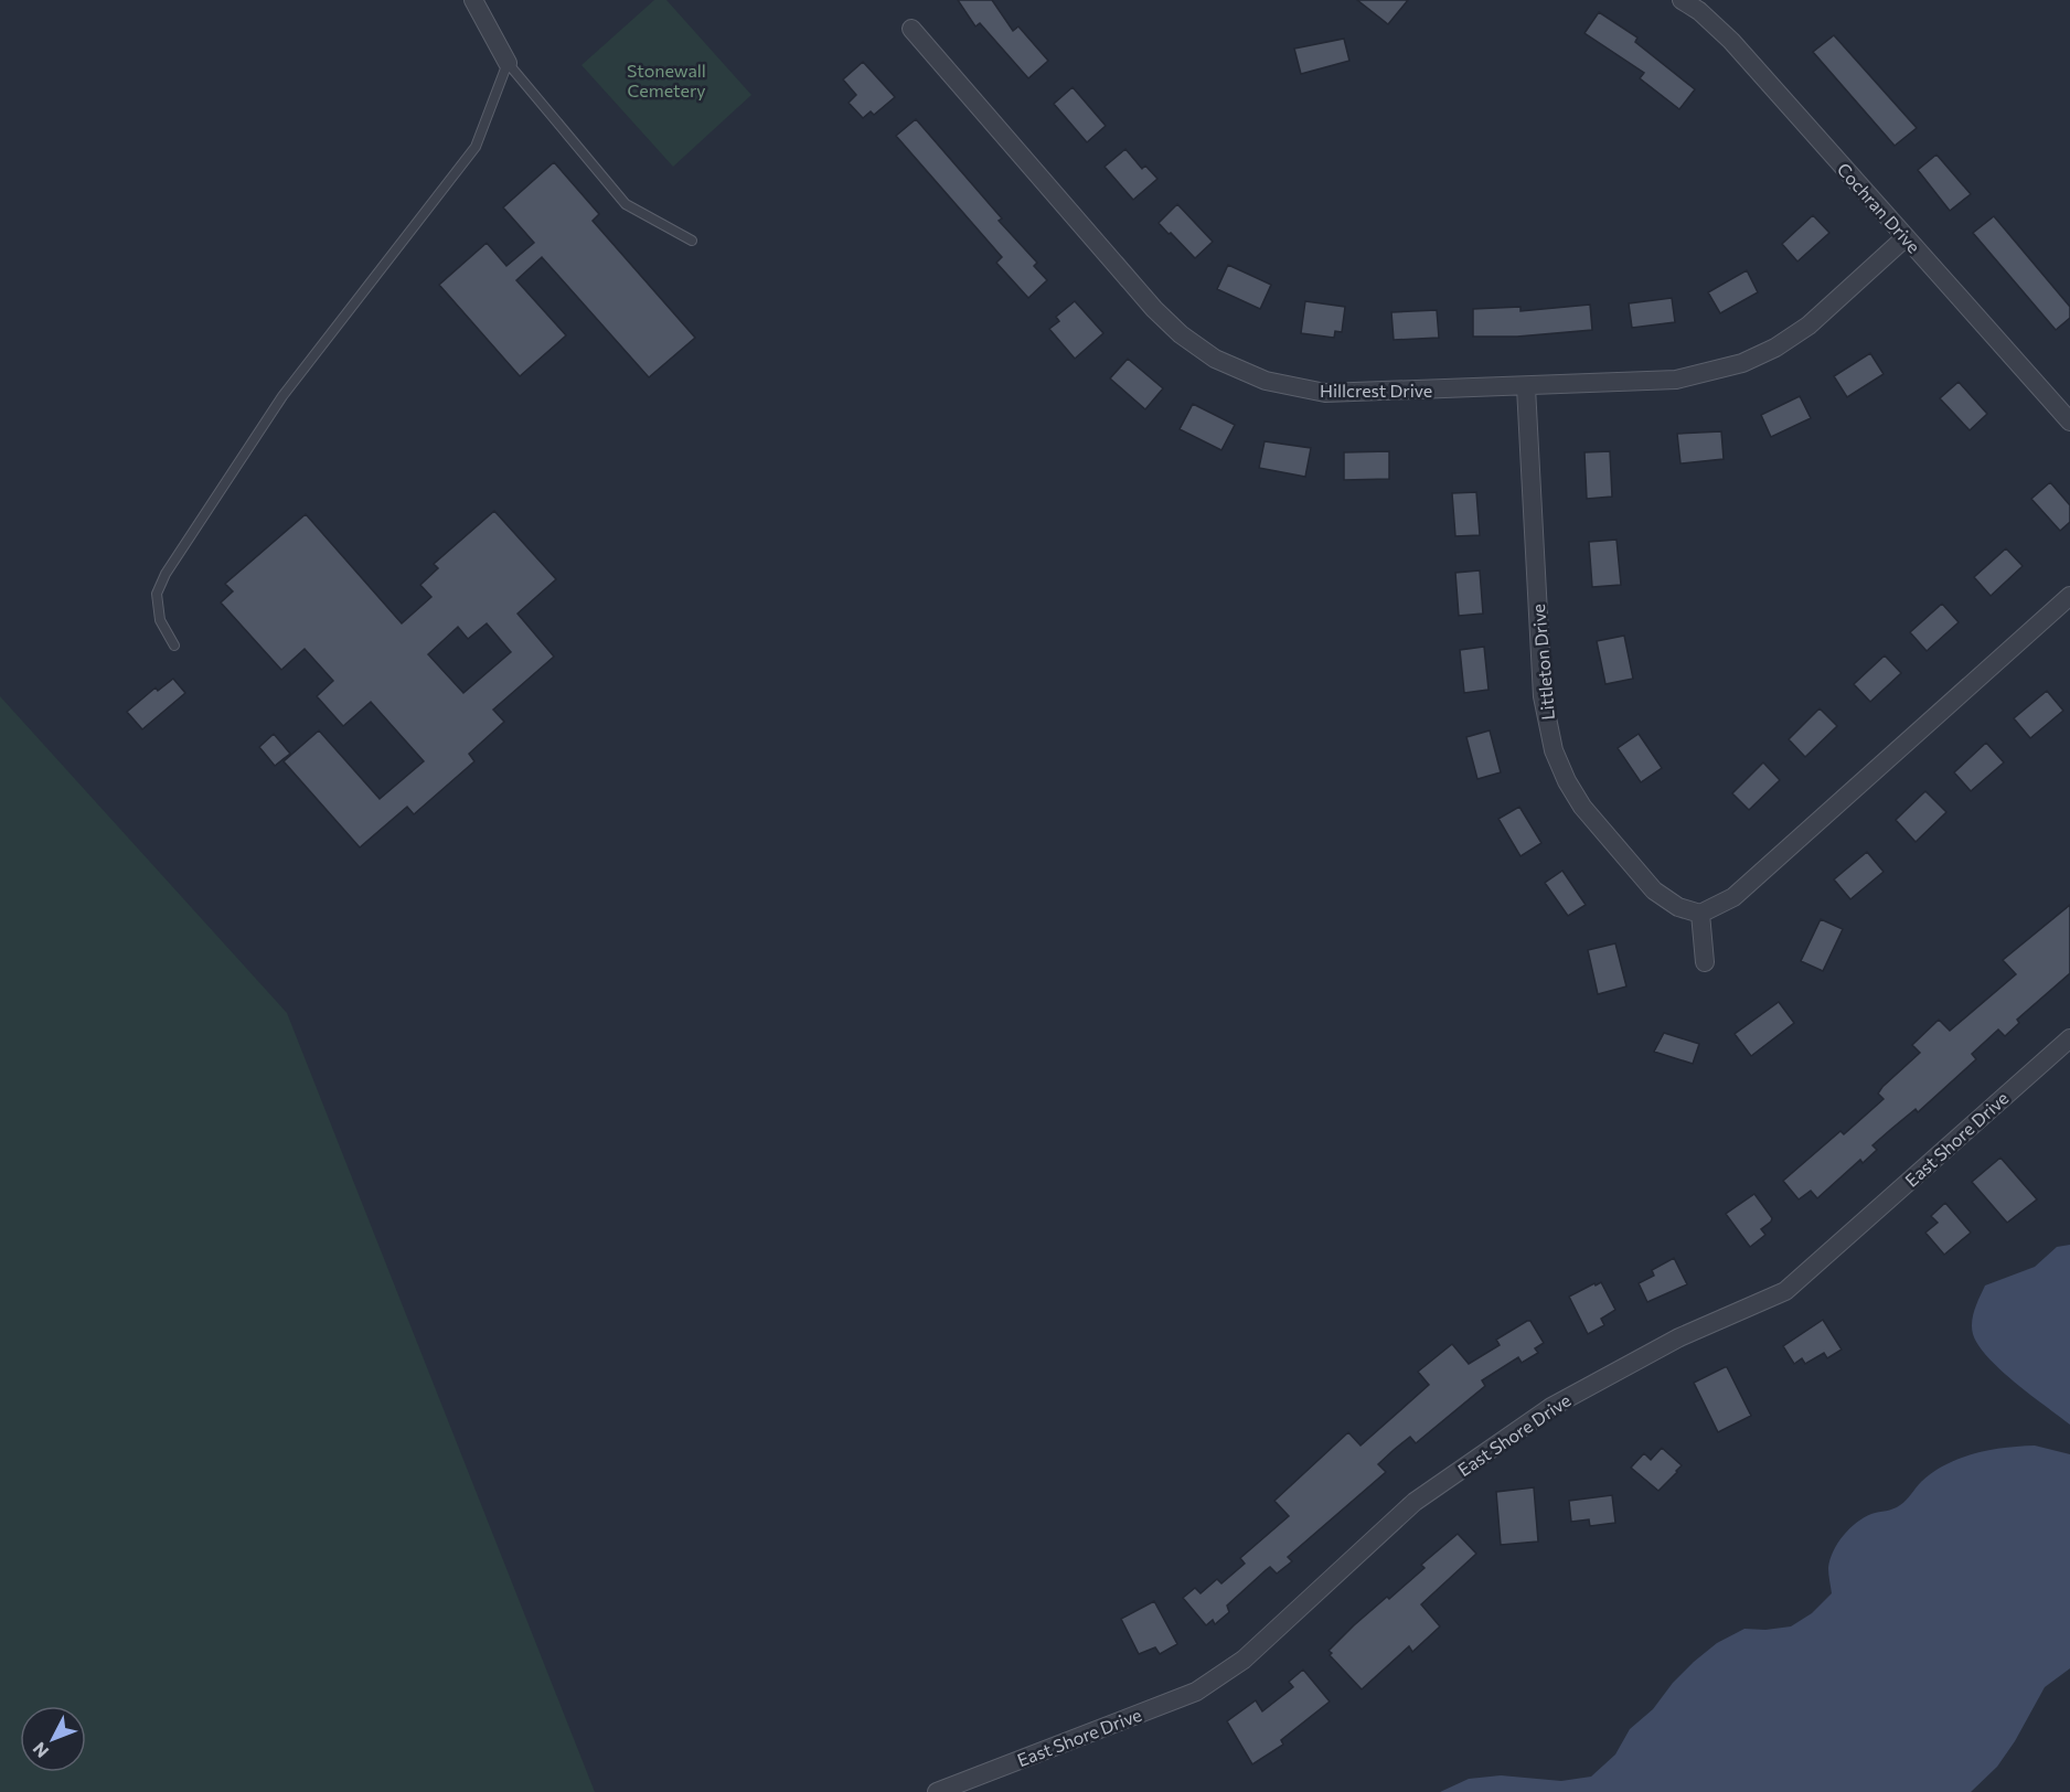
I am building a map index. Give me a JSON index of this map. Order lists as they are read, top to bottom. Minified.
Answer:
{"streets":{"street":["Cochran Drive","Hillcrest Drive","Littleton Drive","East Shore Drive"]},"crossings":[["Cochran Drive","Hillcrest Drive"],["Hillcrest Drive","Littleton Drive"]],"parks":["Stonewall Cemetery"],"north":"bottom left"}
